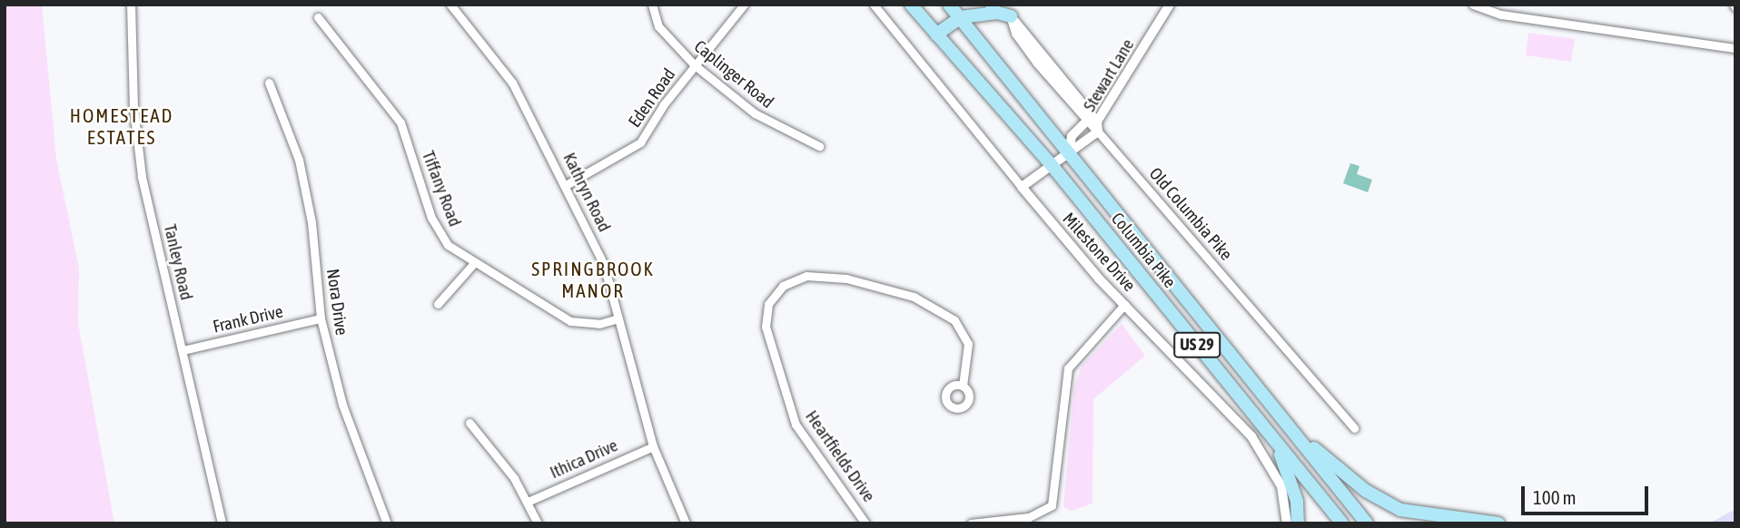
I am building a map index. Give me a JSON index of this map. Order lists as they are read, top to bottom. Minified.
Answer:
{"streets":{"highway":["Columbia Pike","US 29"],"street":["Caplinger Road","Stewart Lane","Eden Road","Tiffany Road","Kathryn Road","Old Columbia Pike","Milestone Drive","Tanley Road","Nora Drive","Frank Drive","Heartfields Drive","Ithica Drive"]},"crossings":[["Caplinger Road","Eden Road"],["Stewart Lane","Old Columbia Pike"],["Stewart Lane","Columbia Pike"],["Stewart Lane","Milestone Drive"],["Eden Road","Kathryn Road"],["Tiffany Road","Kathryn Road"],["Kathryn Road","Ithica Drive"],["Tanley Road","Frank Drive"],["Nora Drive","Frank Drive"]],"districts":["HOMESTEAD ESTATES","SPRINGBROOK MANOR"],"scale_bar":"100 m"}
